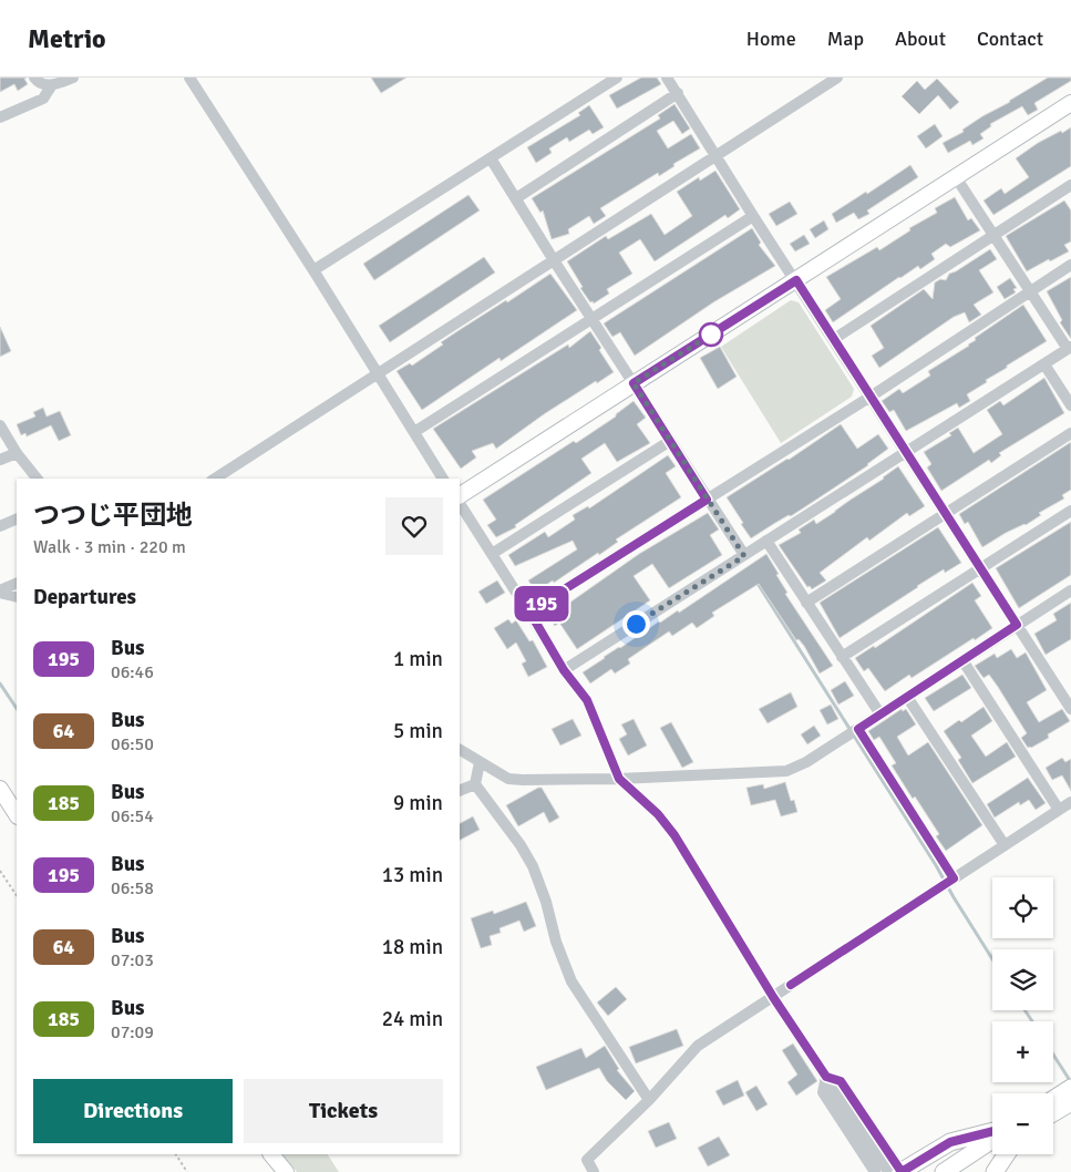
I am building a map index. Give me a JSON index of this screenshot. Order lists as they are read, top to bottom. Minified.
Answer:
{"lines":["bus line 195"],"page":{"header":"Metrio","nav":["Home","Map","About","Contact"],"on_map":"195","heading":[["つつじ平団地","Walk · 3 min · 220 m"],"Departures"],"list":[{"mark":"195","name":"Bus","note":"06:46","value":"1 min"},{"mark":"64","name":"Bus","note":"06:50","value":"5 min"},{"mark":"185","name":"Bus","note":"06:54","value":"9 min"},{"mark":"195","name":"Bus","note":"06:58","value":"13 min"},{"mark":"64","name":"Bus","note":"07:03","value":"18 min"},{"mark":"185","name":"Bus","note":"07:09","value":"24 min"}],"map_buttons":["+","−"],"buttons":["Directions","Tickets"]}}
